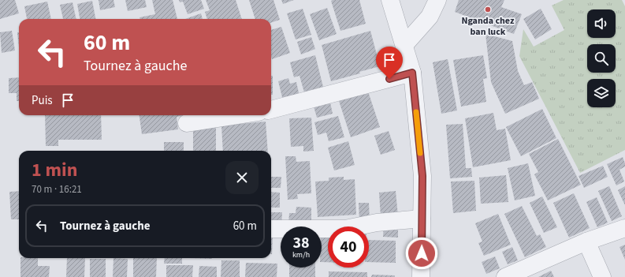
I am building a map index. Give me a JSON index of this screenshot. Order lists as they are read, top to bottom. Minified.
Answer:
{"places":["Nganda chez ban luck"],"page":{"turn":["60 m","Tournez à gauche"],"then":"Puis","heading":["1 min","70 m · 16:21"],"list":[{"name":"Tournez à gauche","value":"60 m"}],"speed":"38 km/h","limit":"40"}}
